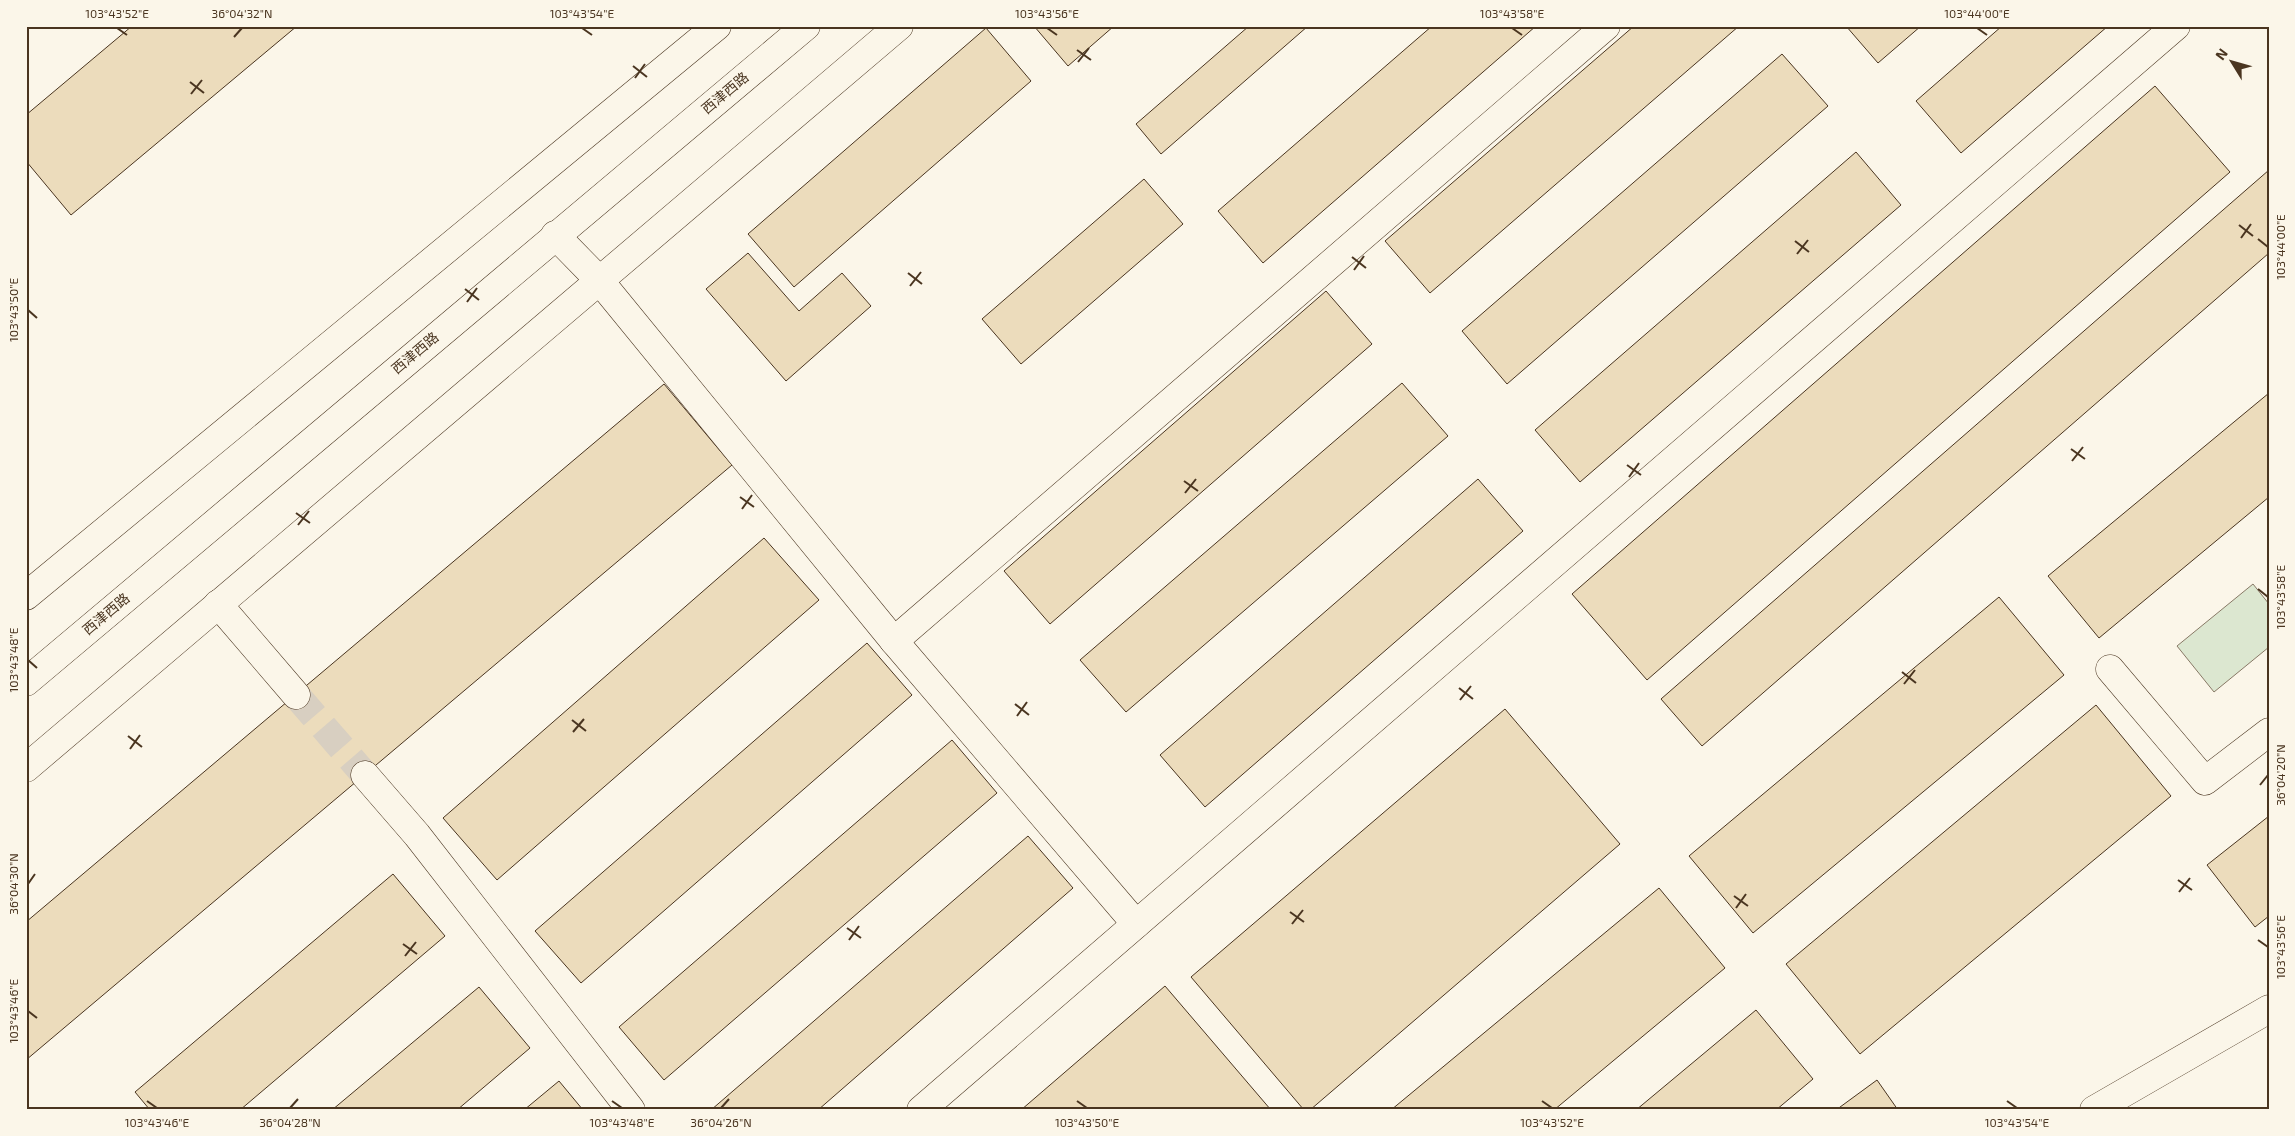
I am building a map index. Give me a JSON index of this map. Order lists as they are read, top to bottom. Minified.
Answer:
{"streets":{"main road":["西津西路"]},"north":"top left","coordinates":["103°43'52\"E","36°04'32\"N","103°43'54\"E","103°43'56\"E","103°43'58\"E","103°44'00\"E","103°43'50\"E","103°43'48\"E","36°04'20\"N","36°04'30\"N","103°43'46\"E","36°04'28\"N","36°04'26\"N"]}
